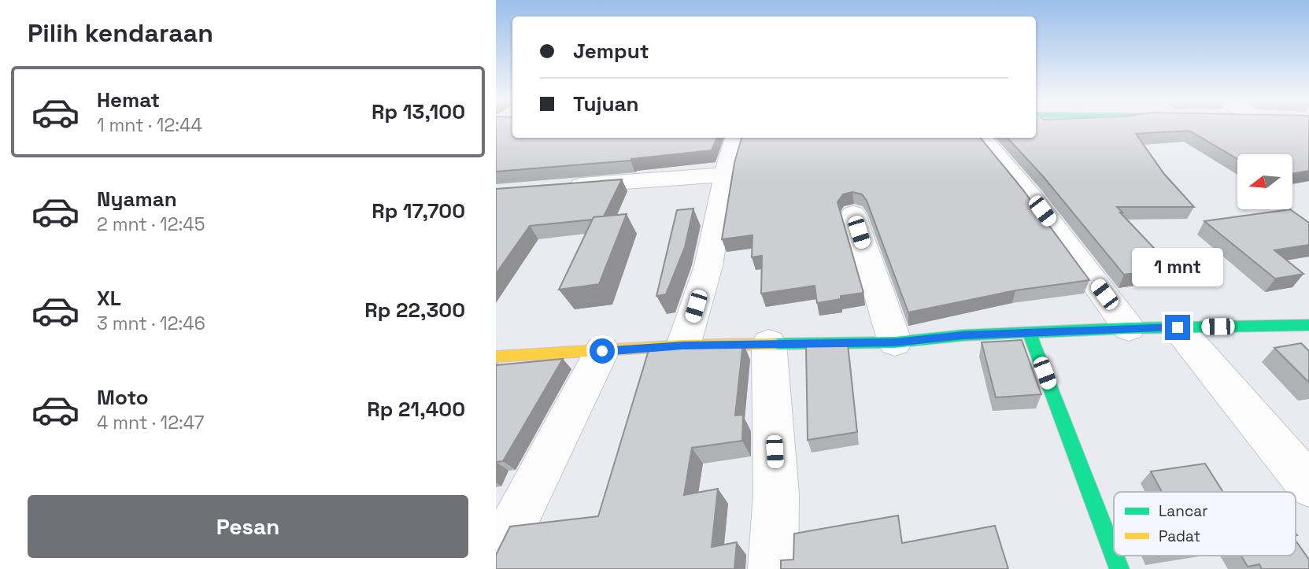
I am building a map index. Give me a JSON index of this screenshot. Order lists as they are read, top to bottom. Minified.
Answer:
{"legend":["Lancar","Padat"],"north":"left","page":{"heading":"Pilih kendaraan","banner":["Jemput","Tujuan"],"list":[{"name":"Hemat","note":"1 mnt · 12:44","value":"Rp 13,100"},{"name":"Nyaman","note":"2 mnt · 12:45","value":"Rp 17,700"},{"name":"XL","note":"3 mnt · 12:46","value":"Rp 22,300"},{"name":"Moto","note":"4 mnt · 12:47","value":"Rp 21,400"}],"bubble":"1 mnt","buttons":"Pesan"}}
